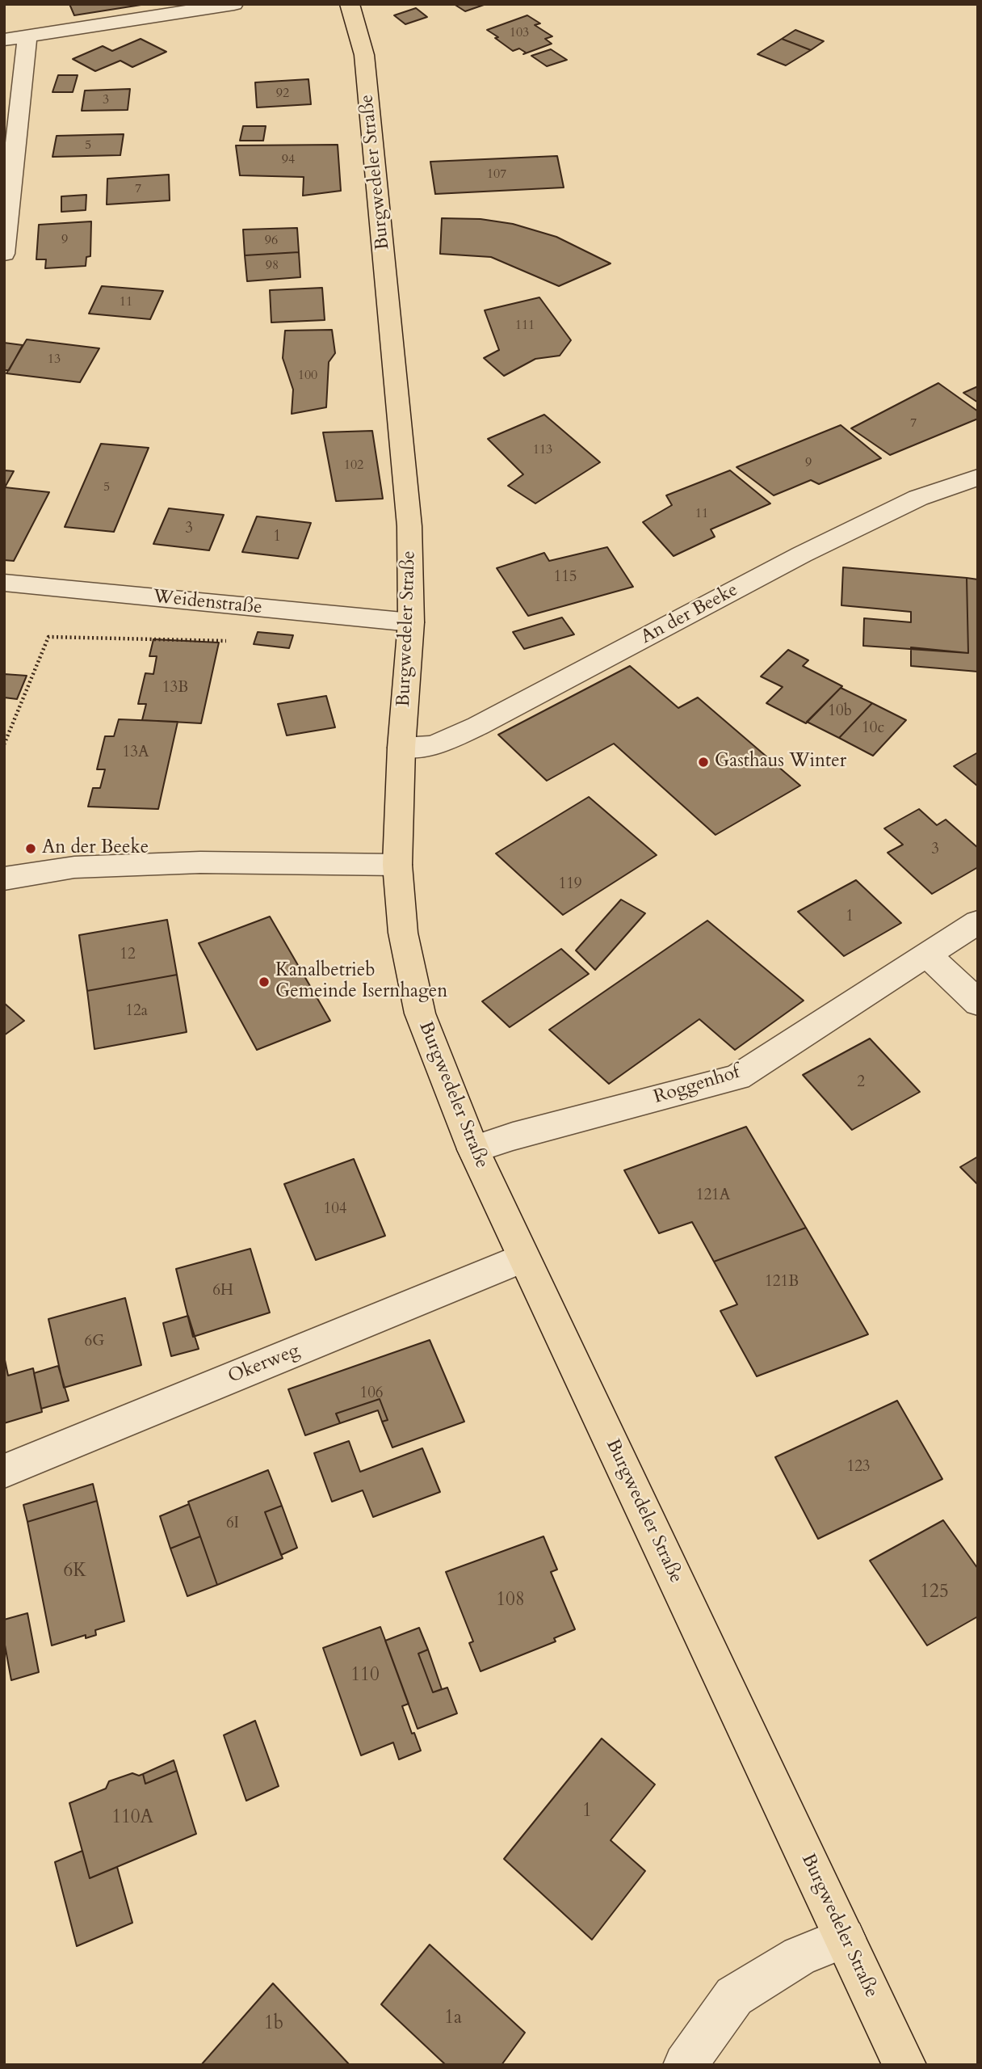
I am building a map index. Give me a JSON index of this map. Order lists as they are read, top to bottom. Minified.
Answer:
{"streets":{"main road":["Burgwedeler Straße"],"street":["Weidenstraße","An der Beeke","Roggenhof","Okerweg"]},"crossings":[["Burgwedeler Straße","Weidenstraße"],["Burgwedeler Straße","An der Beeke"],["Burgwedeler Straße","Roggenhof"],["Burgwedeler Straße","Okerweg"]],"places":["Gasthaus Winter","An der Beeke","Kanalbetrieb Gemeinde Isernhagen"],"house_numbers":["103","92","3","5","94","107","7","9","96","98","11","111","13","100","7","113","9","102","5","11","3","1","115","13B","10b","10c","13A","3","119","1","12","12a","2","121A","104","121B","6H","6G","106","123","6I","6K","125","108","110","1","110A","1a","1b"]}
